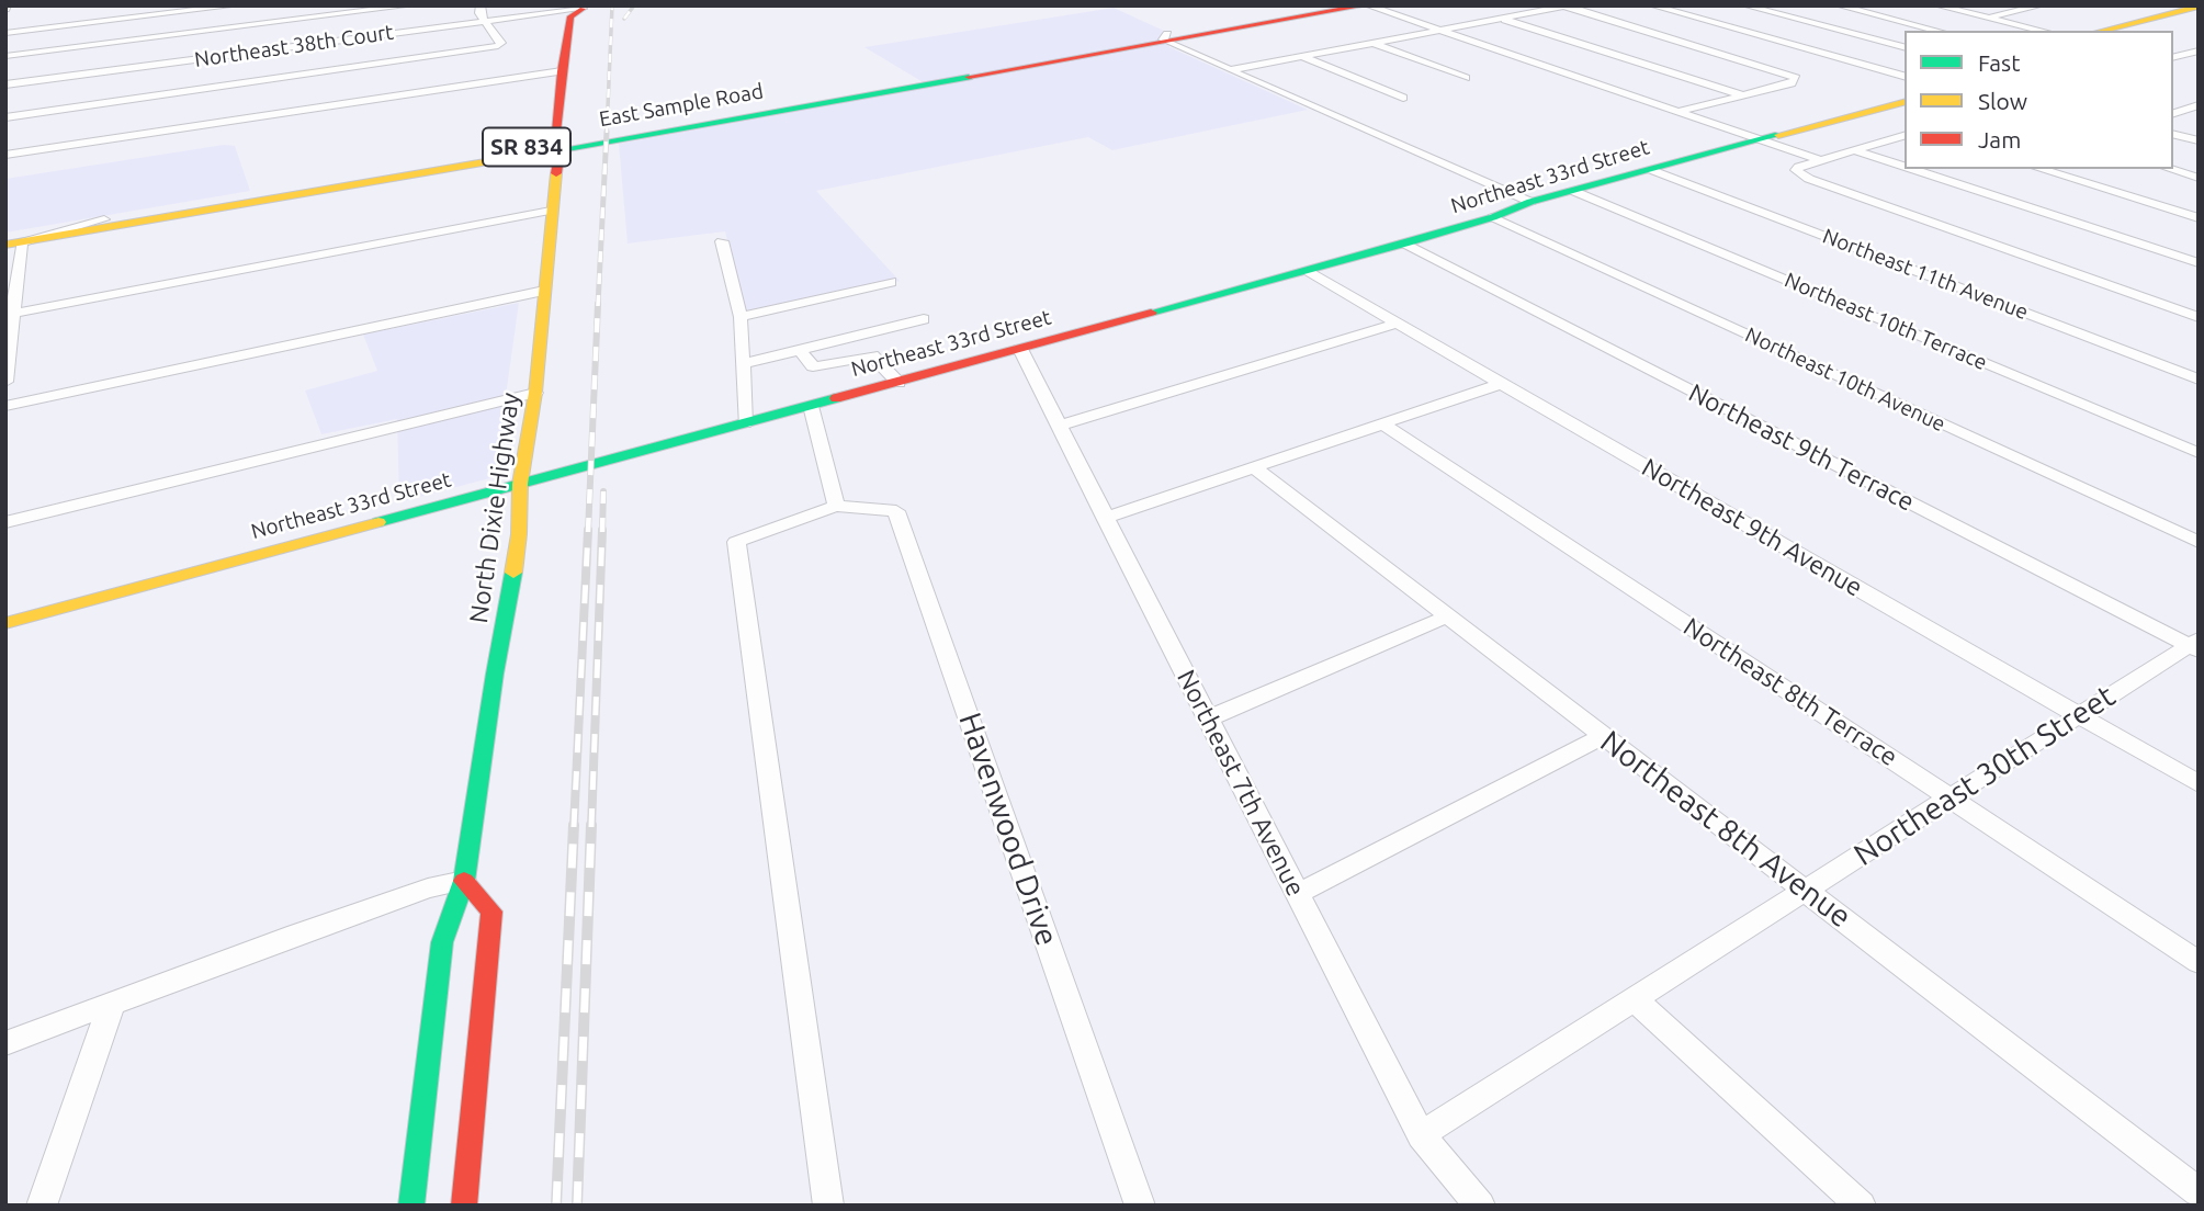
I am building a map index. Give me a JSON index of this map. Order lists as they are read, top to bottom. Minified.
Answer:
{"streets":{"main road":["East Sample Road","SR 834","Northeast 33rd Street","North Dixie Highway"],"street":["Northeast 38th Court","Northeast 11th Avenue","Northeast 10th Terrace","Northeast 10th Avenue","Northeast 9th Terrace","Northeast 9th Avenue","Northeast 8th Terrace","Northeast 30th Street","Northeast 7th Avenue","Havenwood Drive","Northeast 8th Avenue"]},"crossings":[["Northeast 38th Court","North Dixie Highway"],["East Sample Road","North Dixie Highway"],["Northeast 33rd Street","Northeast 11th Avenue"],["Northeast 33rd Street","Northeast 10th Terrace"],["Northeast 33rd Street","Northeast 10th Avenue"],["Northeast 33rd Street","Northeast 9th Terrace"],["Northeast 33rd Street","North Dixie Highway"],["Northeast 33rd Street","Northeast 9th Avenue"],["Northeast 33rd Street","Northeast 7th Avenue"],["Northeast 9th Terrace","Northeast 30th Street"],["Northeast 9th Avenue","Northeast 30th Street"],["Northeast 8th Terrace","Northeast 30th Street"],["Northeast 30th Street","Northeast 7th Avenue"],["Northeast 30th Street","Northeast 8th Avenue"]],"legend":["Fast","Slow","Jam"]}
